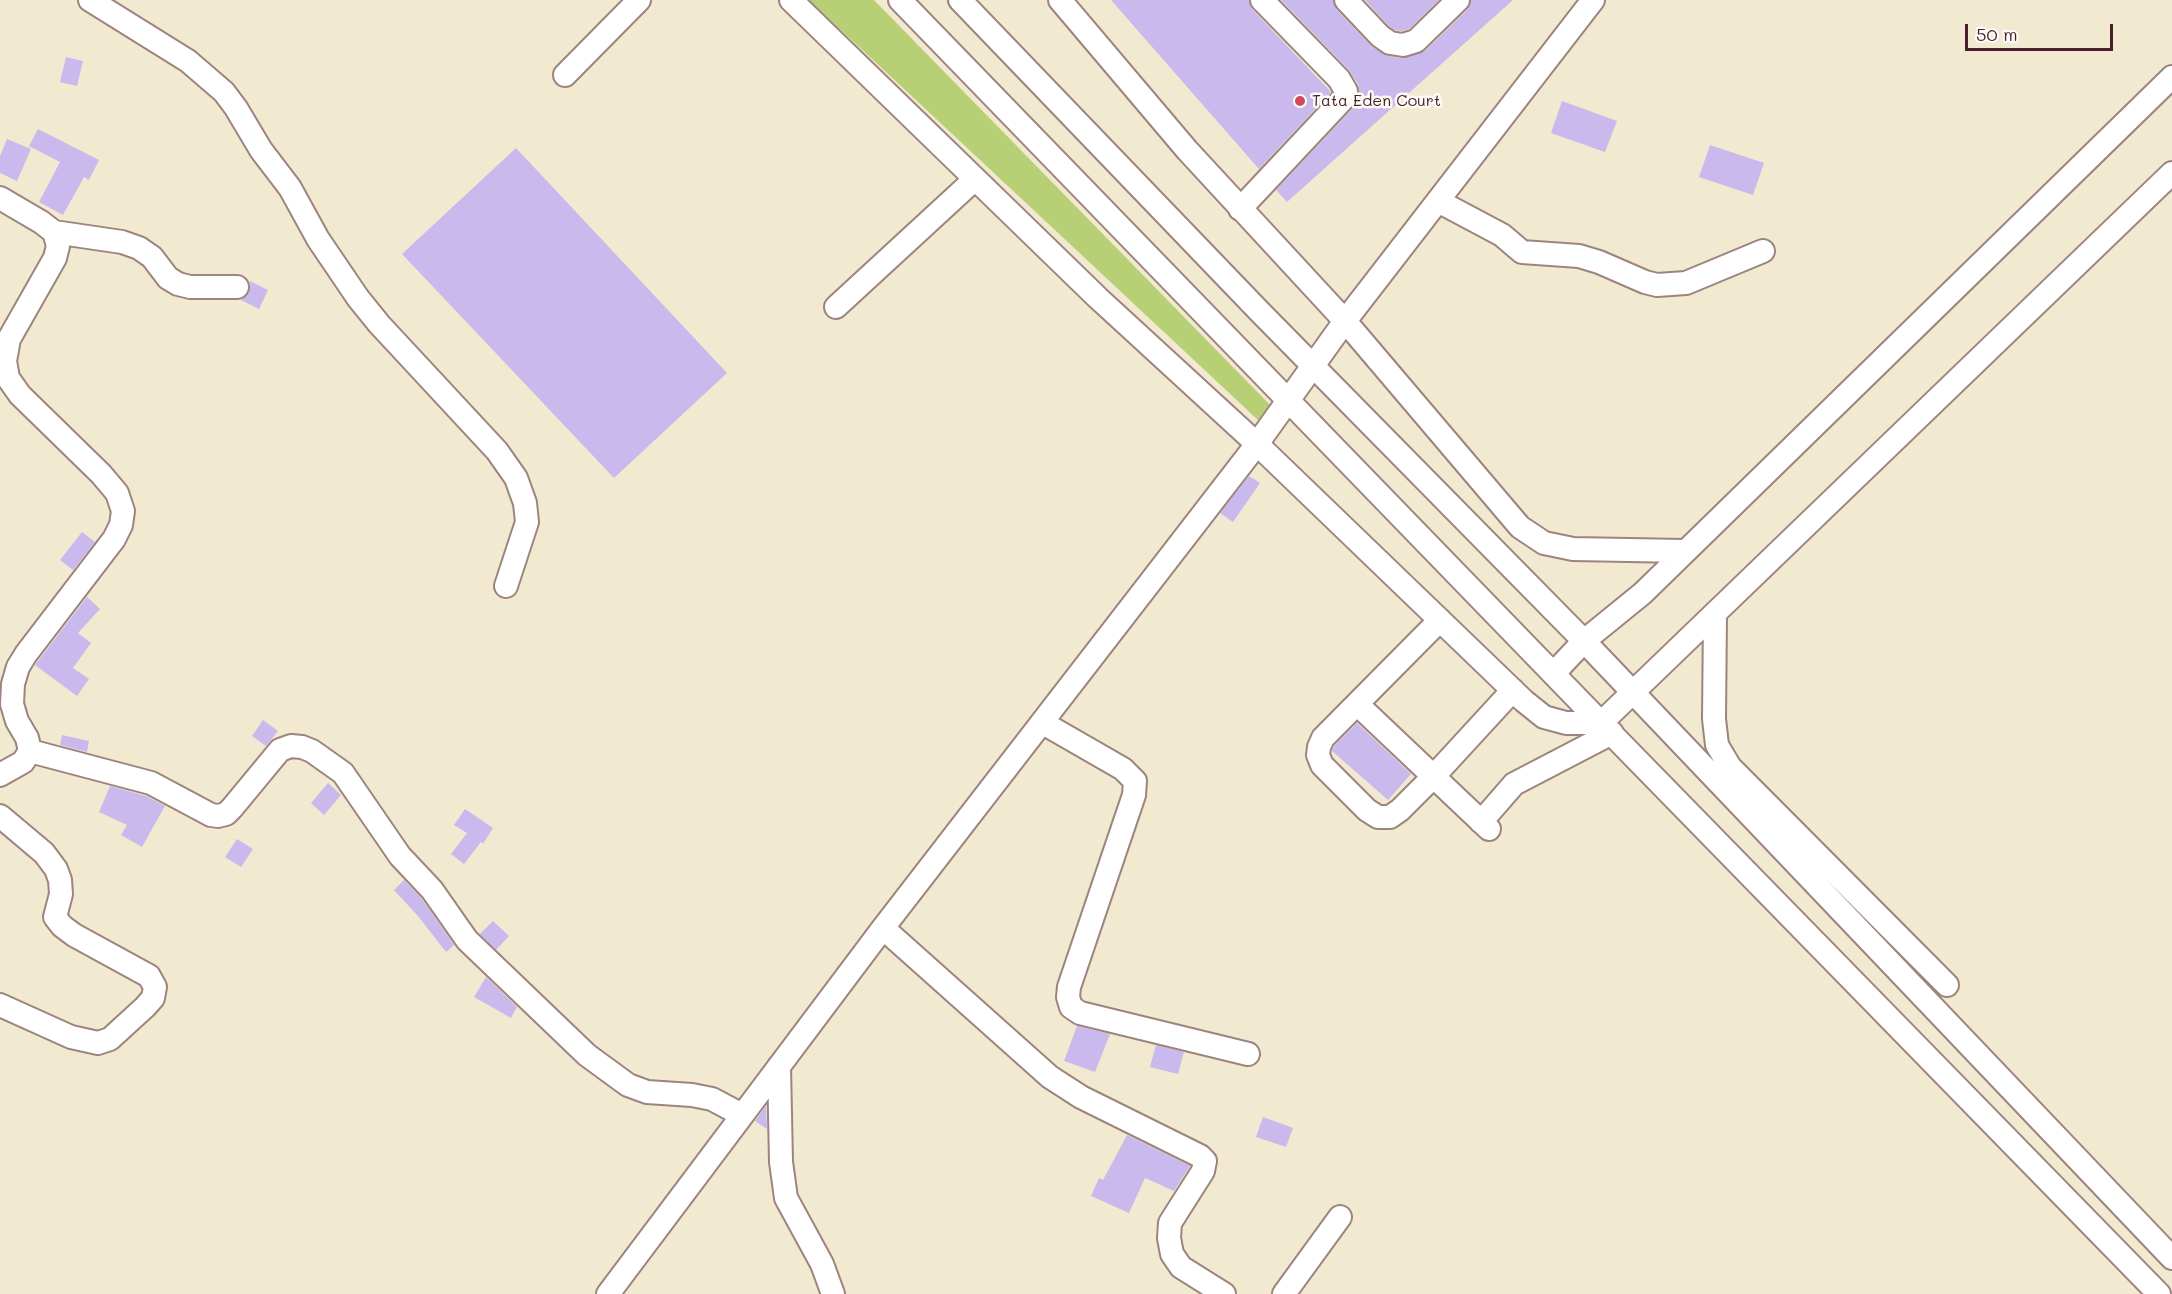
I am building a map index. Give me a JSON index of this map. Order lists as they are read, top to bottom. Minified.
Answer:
{"places":["Tata Eden Court"],"scale_bar":"50 m"}
